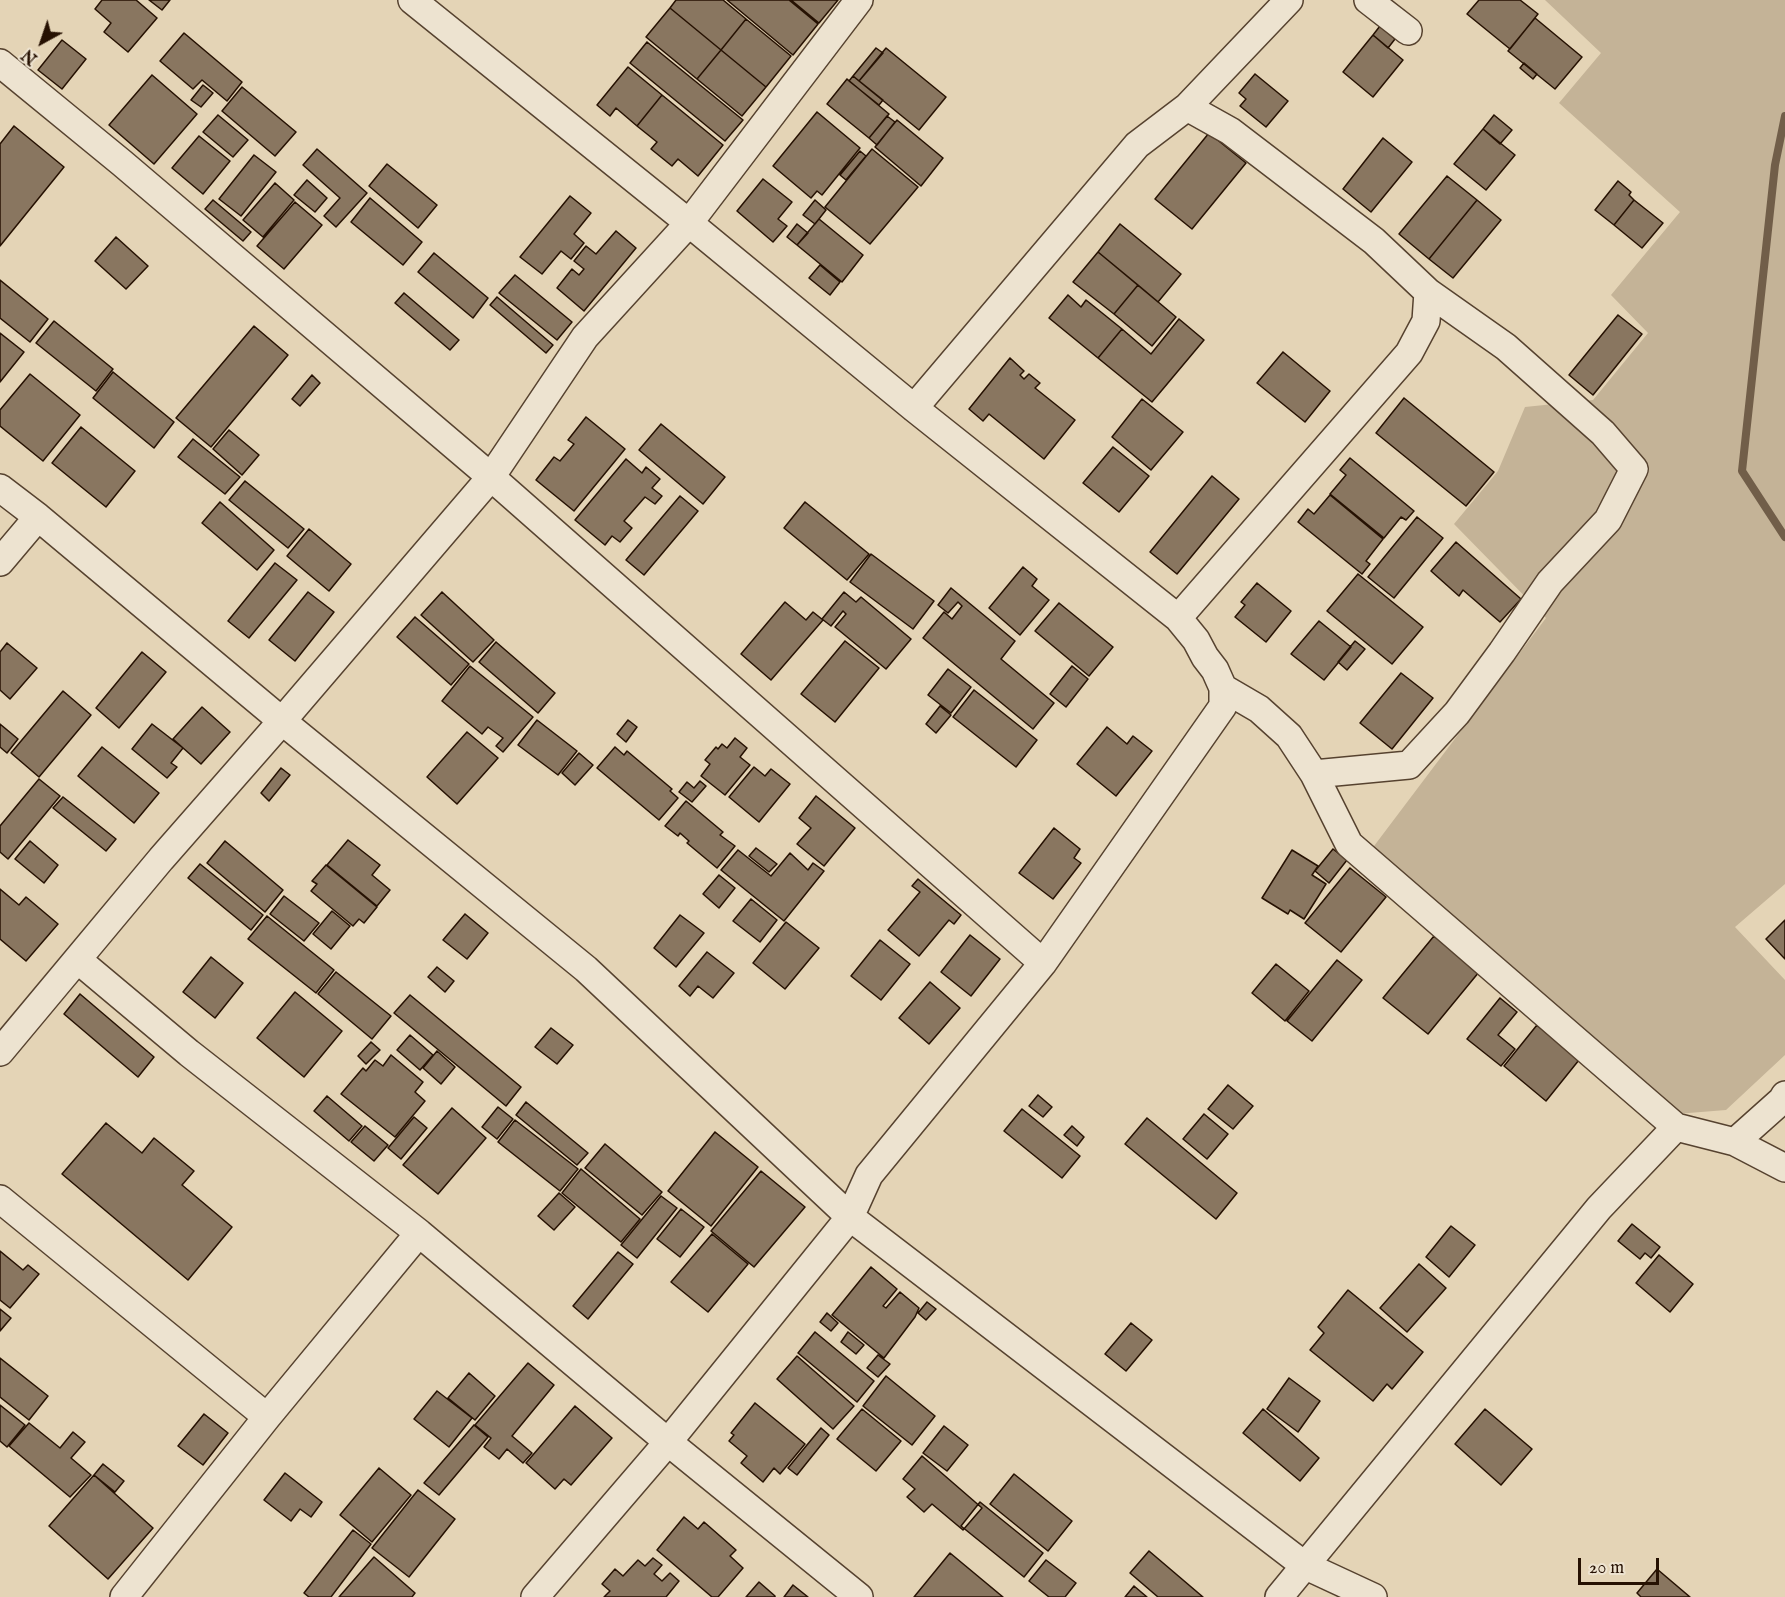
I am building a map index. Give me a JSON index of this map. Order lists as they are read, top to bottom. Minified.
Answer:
{"scale_bar":"20 m","north":"bottom left"}
